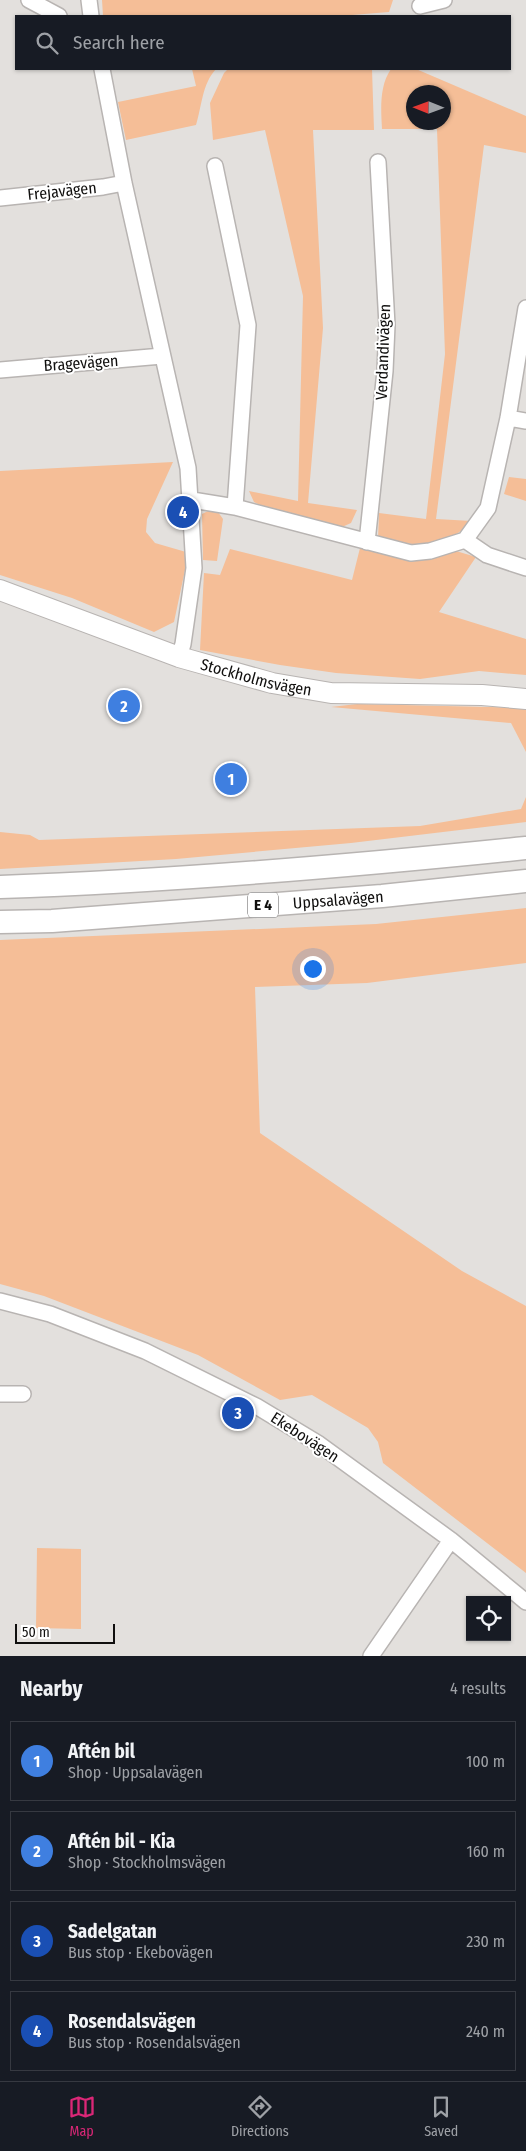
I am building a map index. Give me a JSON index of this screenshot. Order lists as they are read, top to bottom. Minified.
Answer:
{"streets":{"highway":["Uppsalavägen","E 4"],"main road":["Stockholmsvägen"],"street":["Frejavägen","Verdandivägen","Bragevägen","Ekebovägen"]},"scale_bar":"50 m","north":"left","page":{"search":"Search here","pins":["4","2","1","3"],"scale":"50 m","heading":["Nearby","4 results"],"list":[{"mark":"1","name":"Aftén bil","note":"Shop · Uppsalavägen","value":"100 m"},{"mark":"2","name":"Aftén bil - Kia","note":"Shop · Stockholmsvägen","value":"160 m"},{"mark":"3","name":"Sadelgatan","note":"Bus stop · Ekebovägen","value":"230 m"},{"mark":"4","name":"Rosendalsvägen","note":"Bus stop · Rosendalsvägen","value":"240 m"}],"nav":["Map","Directions","Saved"]}}
